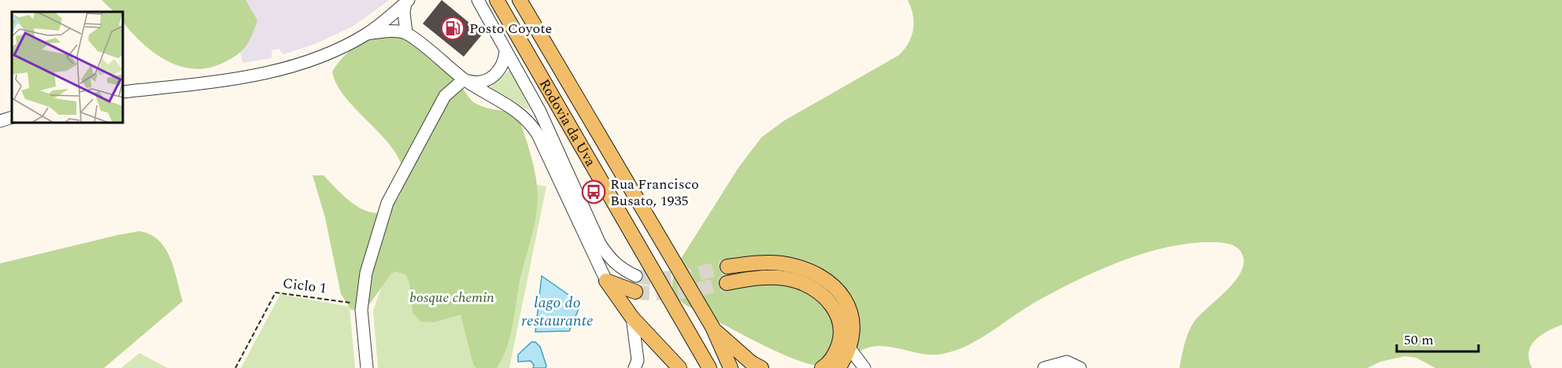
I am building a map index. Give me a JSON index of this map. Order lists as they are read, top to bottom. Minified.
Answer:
{"streets":{"main road":["Rodovia da Uva"],"path":["Ciclo 1"]},"water":["lago do restaurante"],"parks":["bosque chemin"],"places":{"fuel station":["Posto Coyote"],"bus stop":["Rua Francisco Busato, 1935"]},"scale_bar":"50 m"}
